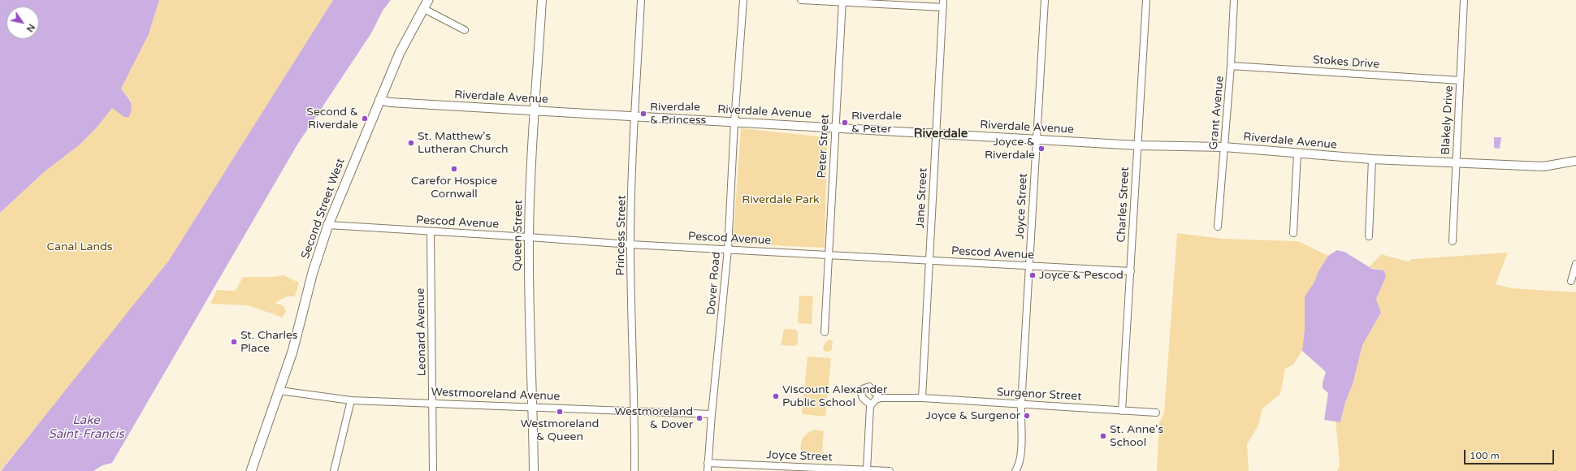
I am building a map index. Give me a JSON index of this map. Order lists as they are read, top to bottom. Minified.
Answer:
{"streets":{"main road":["Second Street West"],"street":["Stokes Drive","Riverdale Avenue","Grant Avenue","Blakely Drive","Peter Street","Jane Street","Charles Street","Joyce Street","Pescod Avenue","Queen Street","Princess Street","Dover Road","Leonard Avenue","Westmooreland Avenue","Surgenor Street"]},"crossings":[["Stokes Drive","Grant Avenue"],["Stokes Drive","Blakely Drive"],["Riverdale Avenue","Grant Avenue"],["Riverdale Avenue","Blakely Drive"],["Riverdale Avenue","Peter Street"],["Riverdale Avenue","Jane Street"],["Riverdale Avenue","Charles Street"],["Riverdale Avenue","Joyce Street"],["Riverdale Avenue","Second Street West"],["Riverdale Avenue","Queen Street"],["Riverdale Avenue","Princess Street"],["Riverdale Avenue","Dover Road"],["Peter Street","Pescod Avenue"],["Jane Street","Pescod Avenue"],["Jane Street","Surgenor Street"],["Charles Street","Pescod Avenue"],["Charles Street","Surgenor Street"],["Joyce Street","Pescod Avenue"],["Joyce Street","Dover Road"],["Joyce Street","Surgenor Street"],["Second Street West","Pescod Avenue"],["Second Street West","Westmooreland Avenue"],["Pescod Avenue","Queen Street"],["Pescod Avenue","Princess Street"],["Pescod Avenue","Dover Road"],["Pescod Avenue","Leonard Avenue"],["Queen Street","Westmooreland Avenue"],["Princess Street","Westmooreland Avenue"],["Dover Road","Westmooreland Avenue"],["Leonard Avenue","Westmooreland Avenue"]],"districts":["Riverdale"],"water":["Lake Saint-Francis"],"parks":["Riverdale Park","Canal Lands"],"places":["Riverdale & Princess","Second & Riverdale","Riverdale & Peter","St. Matthew's Lutheran Church","Joyce & Riverdale","Carefor Hospice Cornwall","Joyce & Pescod","St. Charles Place","Viscount Alexander Public School","Westmoreland & Queen","Joyce & Surgenor","Westmoreland & Dover","St. Anne's School"],"scale_bar":"100 m","north":"bottom right"}
